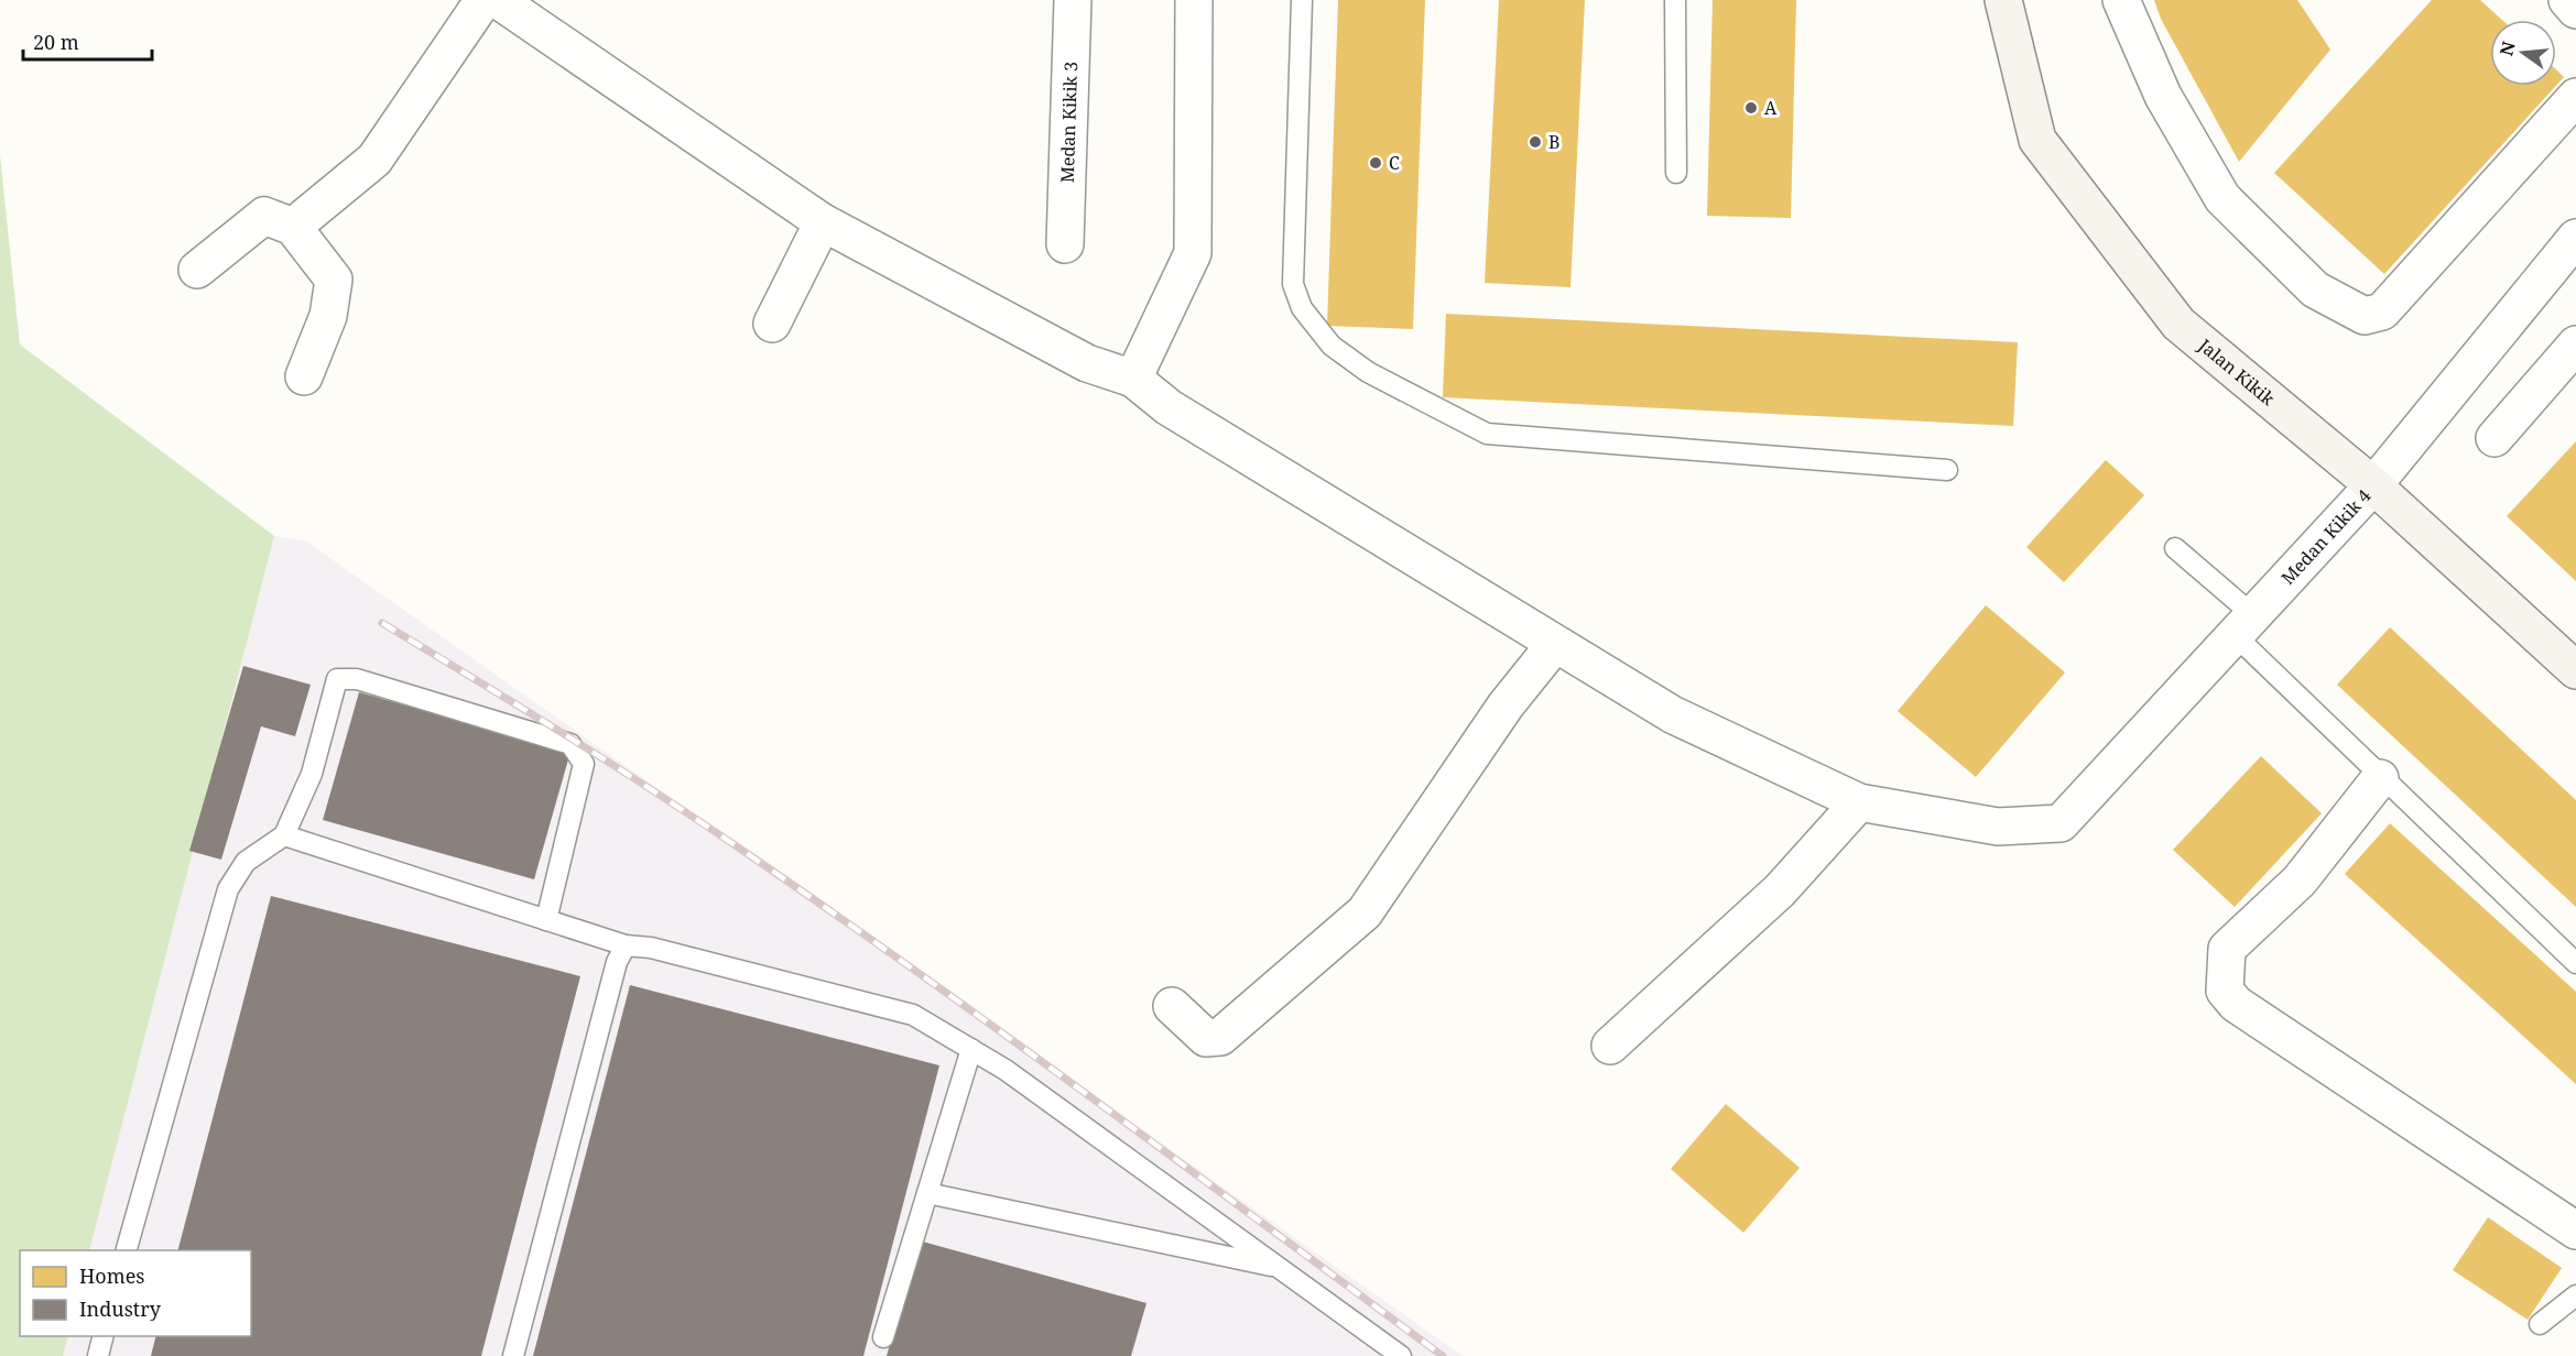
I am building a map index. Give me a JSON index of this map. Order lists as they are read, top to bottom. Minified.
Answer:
{"streets":{"street":["Medan Kikik 3","Jalan Kikik","Medan Kikik 4"]},"crossings":[["Jalan Kikik","Medan Kikik 4"]],"places":["A","B","C"],"legend":["Homes","Industry"],"scale_bar":"20 m","north":"left"}
